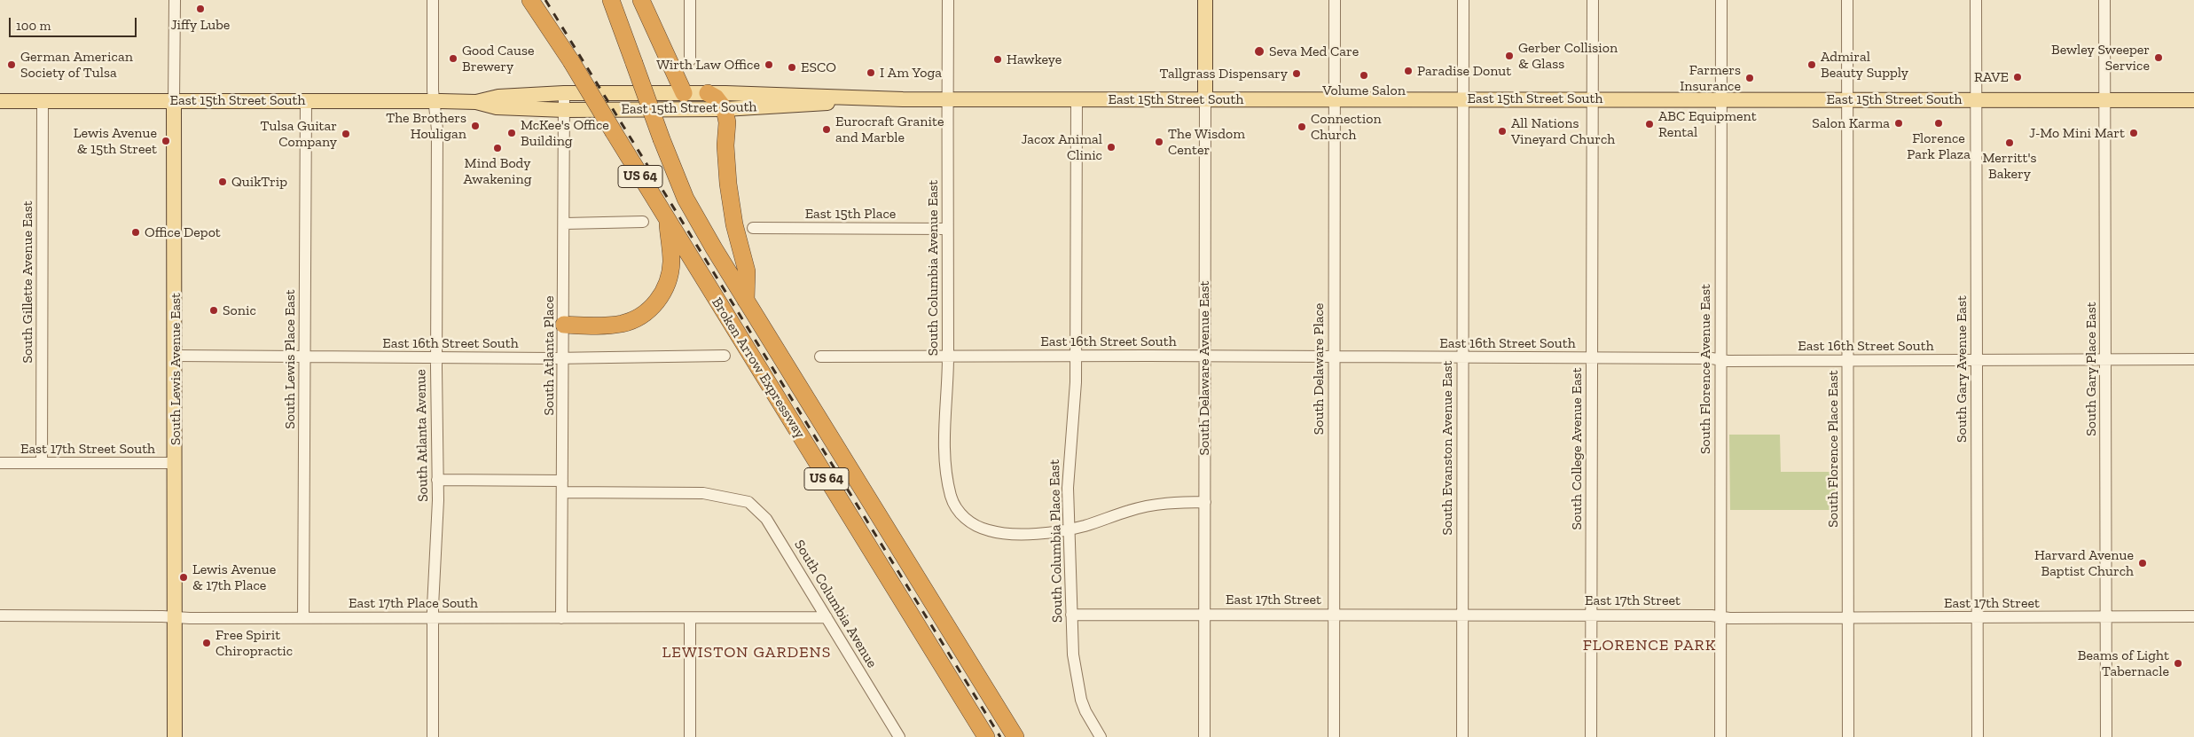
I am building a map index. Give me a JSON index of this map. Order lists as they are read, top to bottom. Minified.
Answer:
{"streets":{"highway":["US 64","Broken Arrow Expressway"],"main road":["East 15th Street South","South Delaware Avenue East","South Lewis Avenue East"],"street":["East 15th Place","South Columbia Avenue East","South Gillette Avenue East","East 16th Street South","South Atlanta Place","South Lewis Place East","South Delaware Place","South Florence Avenue East","South Gary Avenue East","South Gary Place East","South Atlanta Avenue","South Evanston Avenue East","East 17th Street South","South College Avenue East","South Florence Place East","South Columbia Place East","East 17th Street","East 17th Place South","South Columbia Avenue"]},"crossings":[["East 15th Street South","South Columbia Avenue East"],["East 15th Street South","South Gillette Avenue East"],["East 15th Street South","South Atlanta Place"],["East 15th Street South","South Lewis Place East"],["East 15th Street South","South Delaware Avenue East"],["East 15th Street South","South Lewis Avenue East"],["East 15th Street South","South Delaware Place"],["East 15th Street South","South Florence Avenue East"],["East 15th Street South","South Gary Avenue East"],["East 15th Street South","South Gary Place East"],["East 15th Street South","South Atlanta Avenue"],["East 15th Street South","South Evanston Avenue East"],["East 15th Street South","South College Avenue East"],["East 15th Street South","South Florence Place East"],["East 15th Street South","South Columbia Place East"],["East 15th Place","South Columbia Avenue East"],["South Columbia Avenue East","East 16th Street South"],["South Columbia Avenue East","South Delaware Avenue East"],["South Columbia Avenue East","South Columbia Place East"],["South Gillette Avenue East","East 17th Street South"],["East 16th Street South","South Atlanta Place"],["East 16th Street South","South Lewis Place East"],["East 16th Street South","South Delaware Avenue East"],["East 16th Street South","South Lewis Avenue East"],["East 16th Street South","South Delaware Place"],["East 16th Street South","South Florence Avenue East"],["East 16th Street South","South Gary Avenue East"],["East 16th Street South","South Gary Place East"],["East 16th Street South","South Atlanta Avenue"],["East 16th Street South","South Evanston Avenue East"],["East 16th Street South","South College Avenue East"],["East 16th Street South","South Florence Place East"],["East 16th Street South","South Columbia Place East"],["South Atlanta Place","East 17th Place South"],["South Atlanta Place","South Columbia Avenue"],["South Lewis Place East","East 17th Place South"],["South Delaware Avenue East","East 17th Street"],["South Lewis Avenue East","East 17th Street South"],["South Lewis Avenue East","East 17th Place South"],["South Delaware Place","East 17th Street"],["South Florence Avenue East","East 17th Street"],["South Gary Avenue East","East 17th Street"],["South Gary Place East","East 17th Street"],["South Atlanta Avenue","East 17th Place South"],["South Evanston Avenue East","East 17th Street"],["South College Avenue East","East 17th Street"],["South Florence Place East","East 17th Street"],["South Columbia Place East","East 17th Street"],["East 17th Place South","South Columbia Avenue"]],"districts":["FLORENCE PARK","LEWISTON GARDENS"],"places":["Jiffy Lube","Seva Med Care","Gerber Collision & Glass","Bewley Sweeper Service","Good Cause Brewery","Hawkeye","German American Society of Tulsa","Wirth Law Office","Admiral Beauty Supply","ESCO","Paradise Donut","I Am Yoga","Tallgrass Dispensary","Volume Salon","RAVE","Farmers Insurance","Salon Karma","Florence Park Plaza","ABC Equipment Rental","The Brothers Houligan","Connection Church","Eurocraft Granite and Marble","All Nations Vineyard Church","McKee's Office Building","J-Mo Mini Mart","Tulsa Guitar Company","Lewis Avenue & 15th Street","The Wisdom Center","Merritt's Bakery","Jacox Animal Clinic","Mind Body Awakening","QuikTrip","Office Depot","Sonic","Harvard Avenue Baptist Church","Lewis Avenue & 17th Place","Free Spirit Chiropractic","Beams of Light Tabernacle"],"scale_bar":"100 m"}
